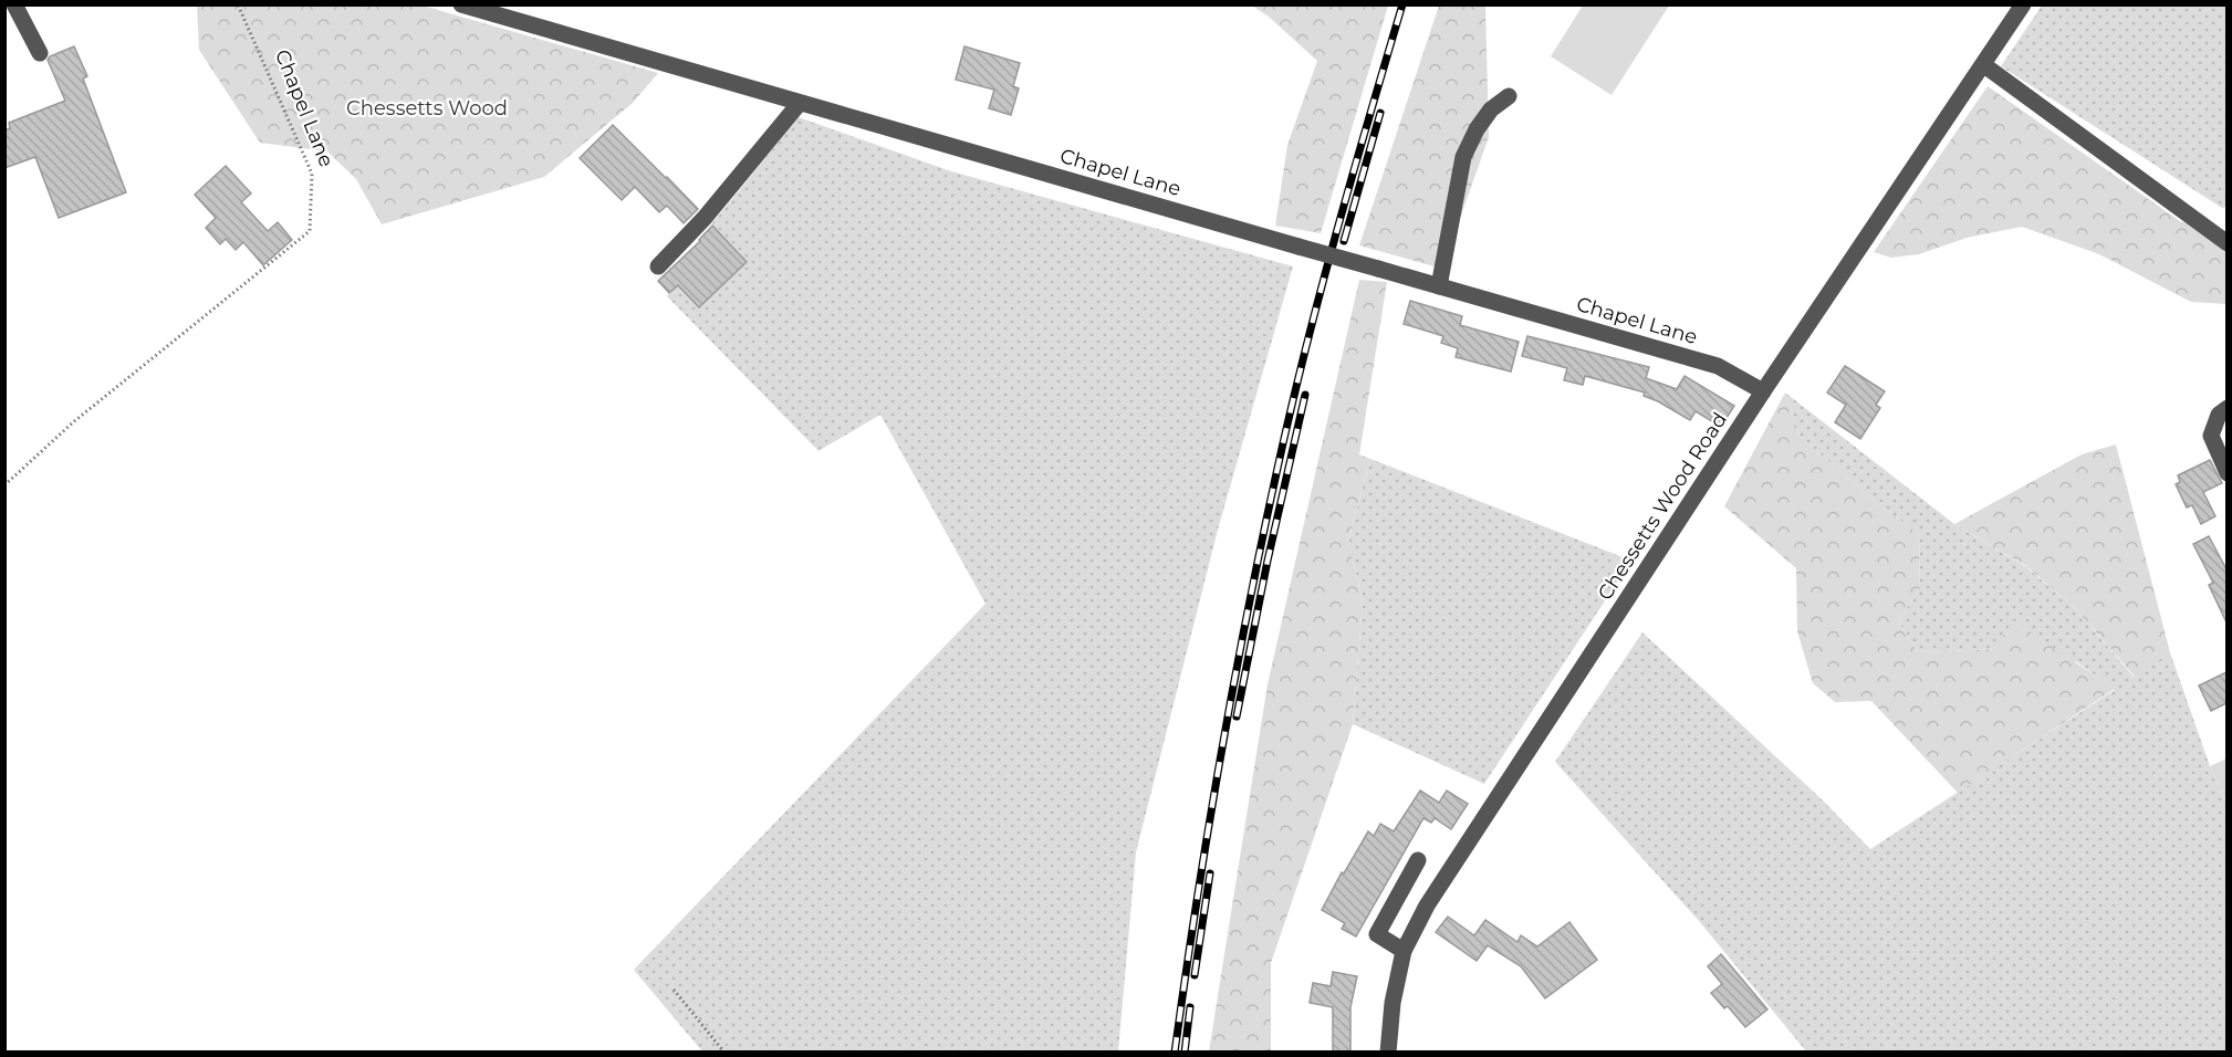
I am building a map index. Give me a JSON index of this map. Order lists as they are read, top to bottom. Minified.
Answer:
{"streets":{"street":["Chapel Lane","Chessetts Wood Road"]},"crossings":[["Chapel Lane","Chessetts Wood Road"]],"parks":["Chessetts Wood"]}
